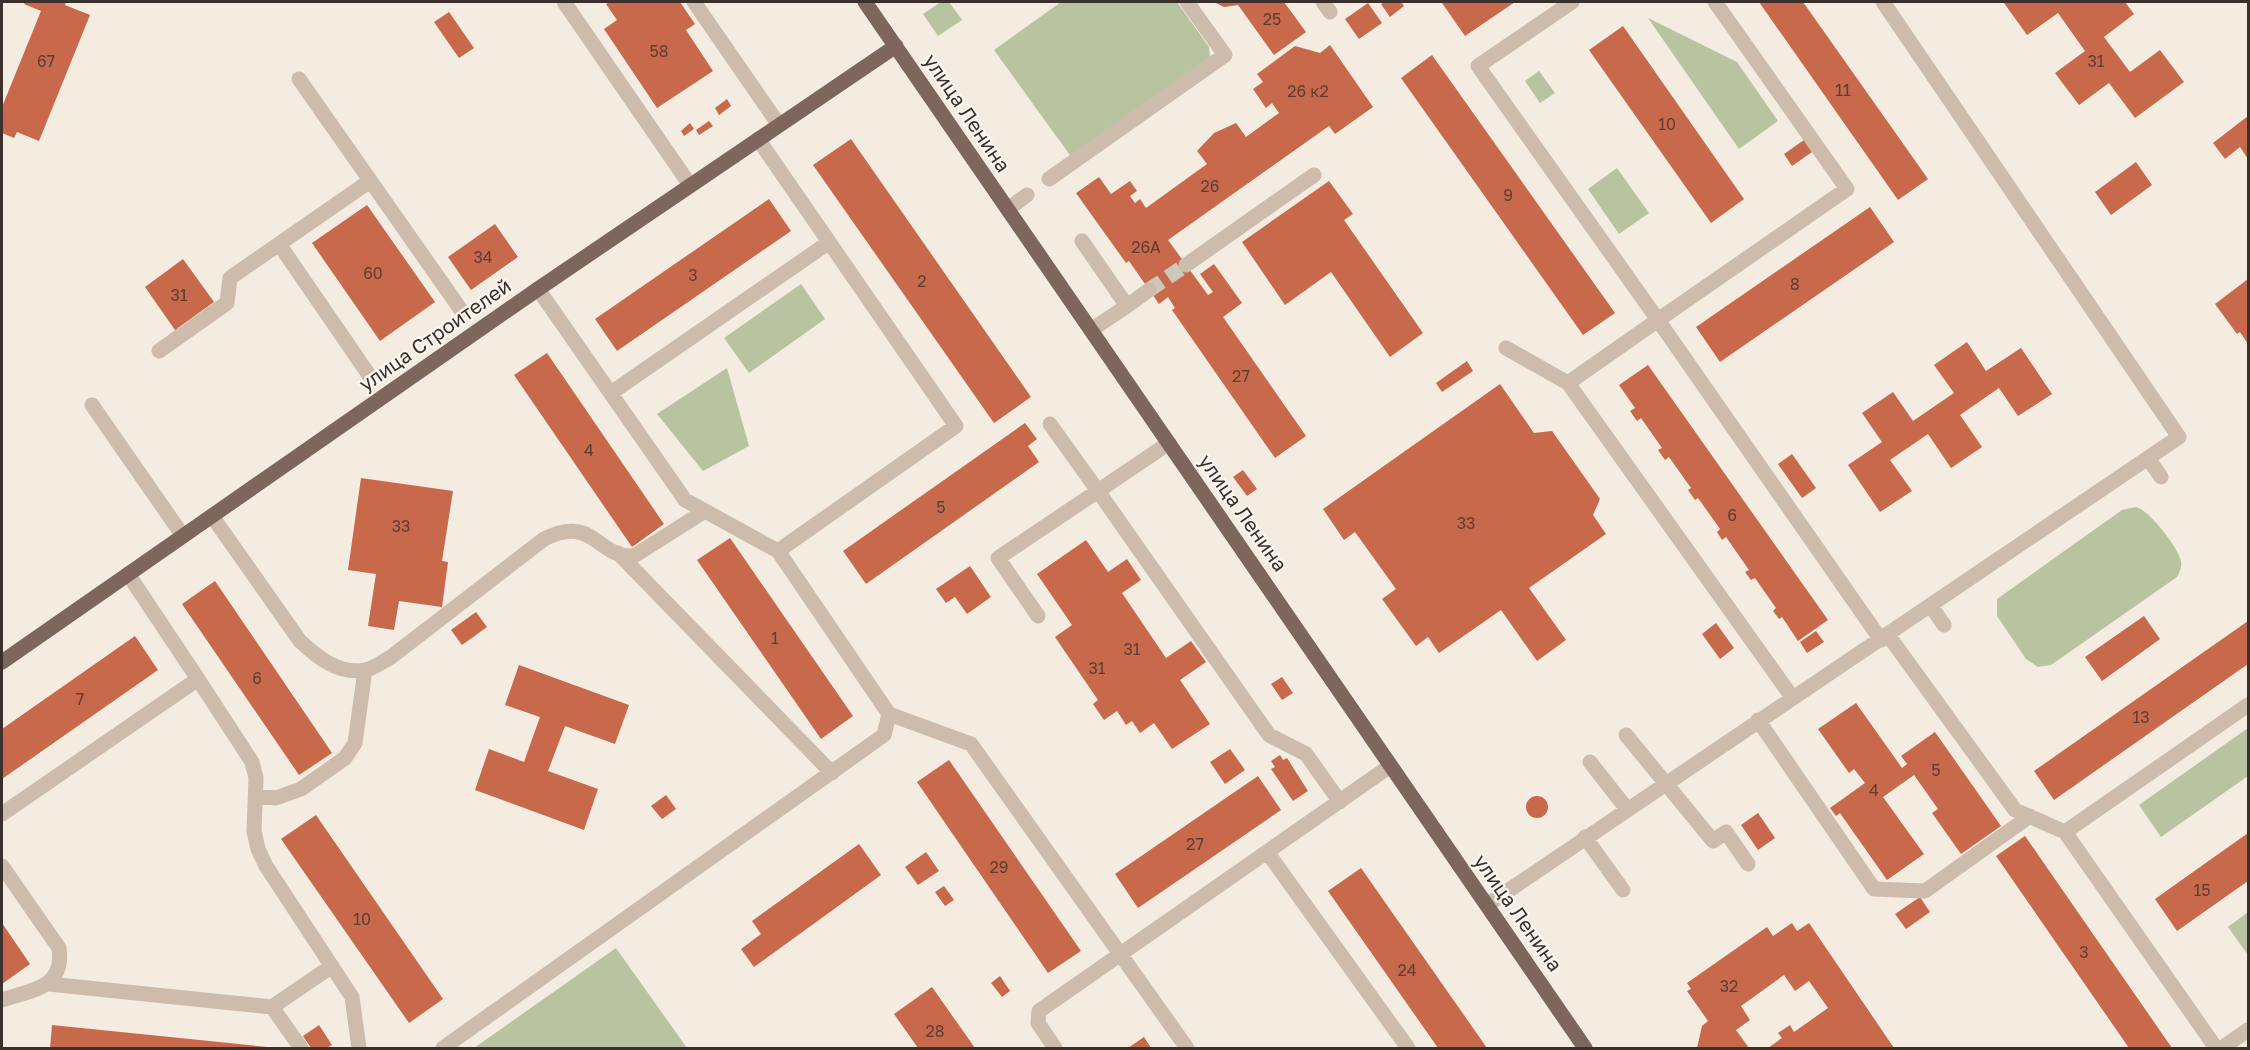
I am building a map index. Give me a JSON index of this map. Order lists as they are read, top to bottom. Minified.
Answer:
{"streets":{"main road":["улица Ленина","улица Строителей"]},"crossings":[["улица Ленина","улица Строителей"]],"house_numbers":["25","58","67","31","11","26 к2","10","26","9","26А","34","60","3","2","8","31","27","4","5","6","33","33","1","31","31","6","7","13","5","4","27","29","15","10","3","24","32","28"]}
